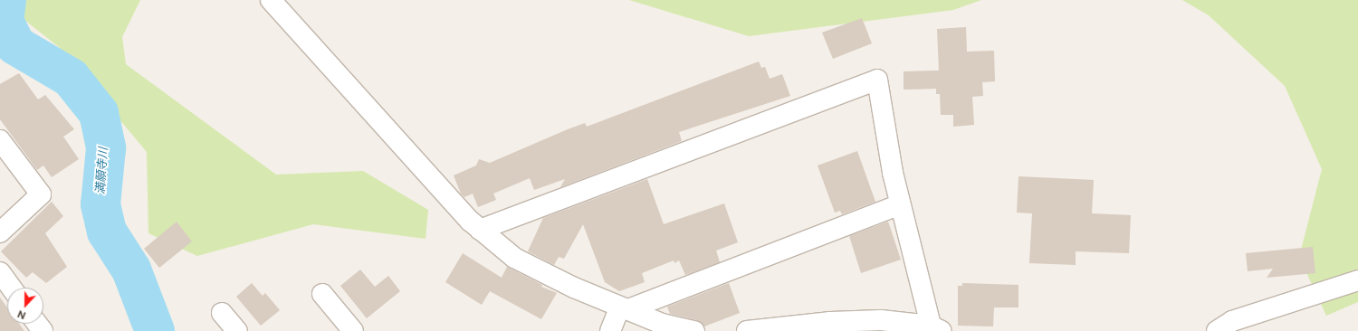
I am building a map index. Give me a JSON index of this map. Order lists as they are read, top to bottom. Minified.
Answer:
{"water":["満願寺川"],"north":"bottom"}
